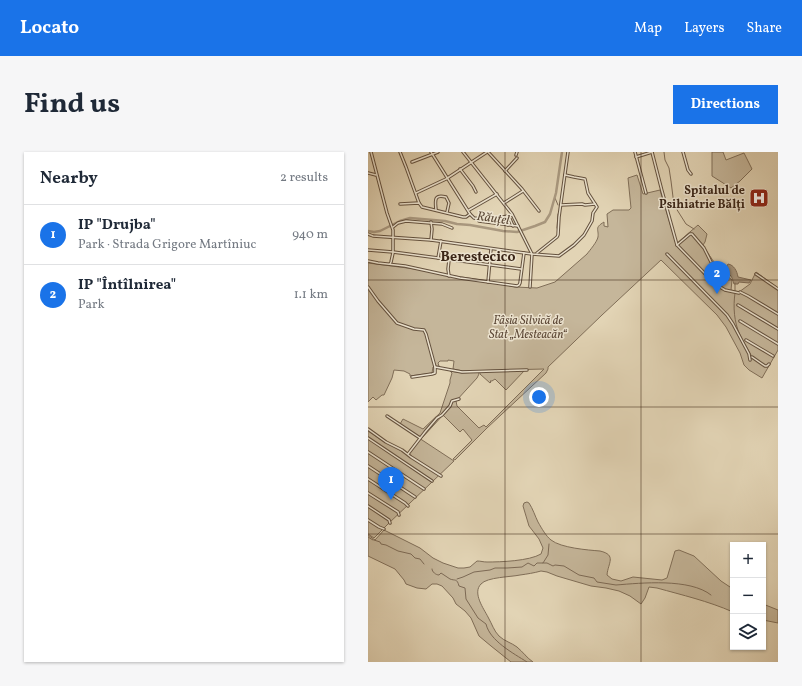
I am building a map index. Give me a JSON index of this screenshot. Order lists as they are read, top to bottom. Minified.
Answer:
{"districts":["Berestecico"],"water":["Răuțel"],"parks":["Fâșia Silvică de Stat „Mesteacăn“"],"places":{"hospital":["Spitalul de Psihiatrie Bălți"]},"page":{"header":"Locato","nav":["Map","Layers","Share"],"title":"Find us","buttons":"Directions","heading":["Nearby","2 results"],"list":[{"mark":"1","name":"IP \"Drujba\"","note":"Park · Strada Grigore Martîniuc","value":"940 m"},{"mark":"2","name":"IP \"Întîlnirea\"","note":"Park","value":"1.1 km"}],"pins":["2","1"],"map_buttons":["+","−"]}}
